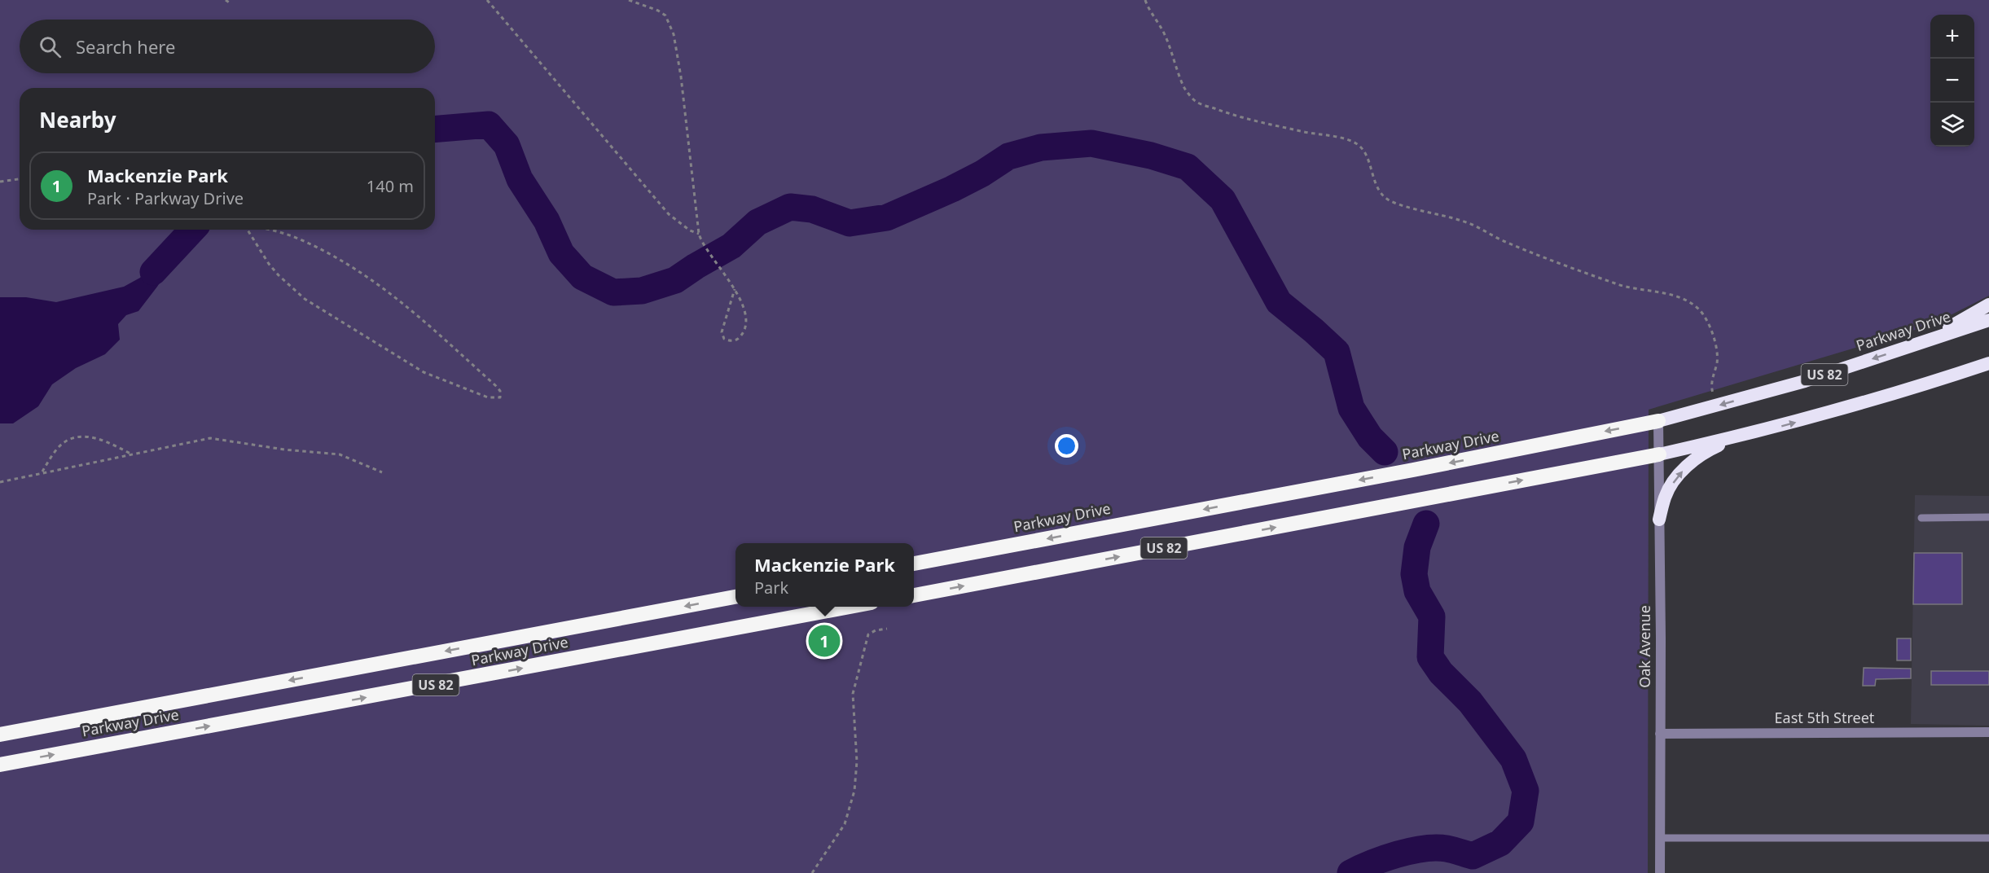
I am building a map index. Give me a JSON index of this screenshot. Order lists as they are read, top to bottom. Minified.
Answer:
{"streets":{"highway":["Parkway Drive","US 82"],"street":["Oak Avenue","East 5th Street"]},"crossings":[["Parkway Drive","Oak Avenue"],["US 82","Oak Avenue"],["Oak Avenue","East 5th Street"]],"page":{"map_buttons":["+","−"],"search":"Search here","heading":"Nearby","list":[{"mark":"1","name":"Mackenzie Park","note":"Park · Parkway Drive","value":"140 m"}],"popup":["Mackenzie Park","Park"],"pins":"1"}}
